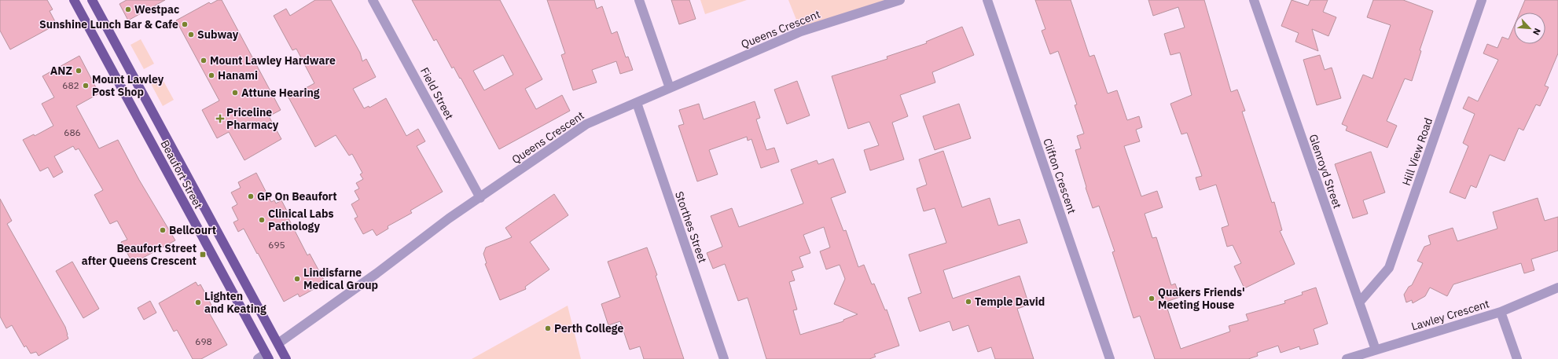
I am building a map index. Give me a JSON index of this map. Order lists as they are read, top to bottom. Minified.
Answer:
{"streets":{"main road":["Beaufort Street"],"street":["Queens Crescent","Field Street","Hill View Road","Glenroyd Street","Clifton Crescent","Storthes Street","Lawley Crescent"]},"crossings":[["Queens Crescent","Field Street"],["Queens Crescent","Beaufort Street"],["Queens Crescent","Storthes Street"],["Hill View Road","Glenroyd Street"],["Glenroyd Street","Lawley Crescent"]],"places":{"other":["Westpac","Sunshine Lunch Bar & Cafe","Subway","Mount Lawley Hardware","ANZ","Hanami","Mount Lawley Post Shop","Attune Hearing","GP On Beaufort","Clinical Labs Pathology","Bellcourt","Lindisfarne Medical Group","Quakers Friends' Meeting House","Temple David","Lighten and Keating","Perth College"],"health":["Priceline Pharmacy"],"transit":["Beaufort Street after Queens Crescent"]},"house_numbers":["682","686","695","698"],"north":"bottom right"}
